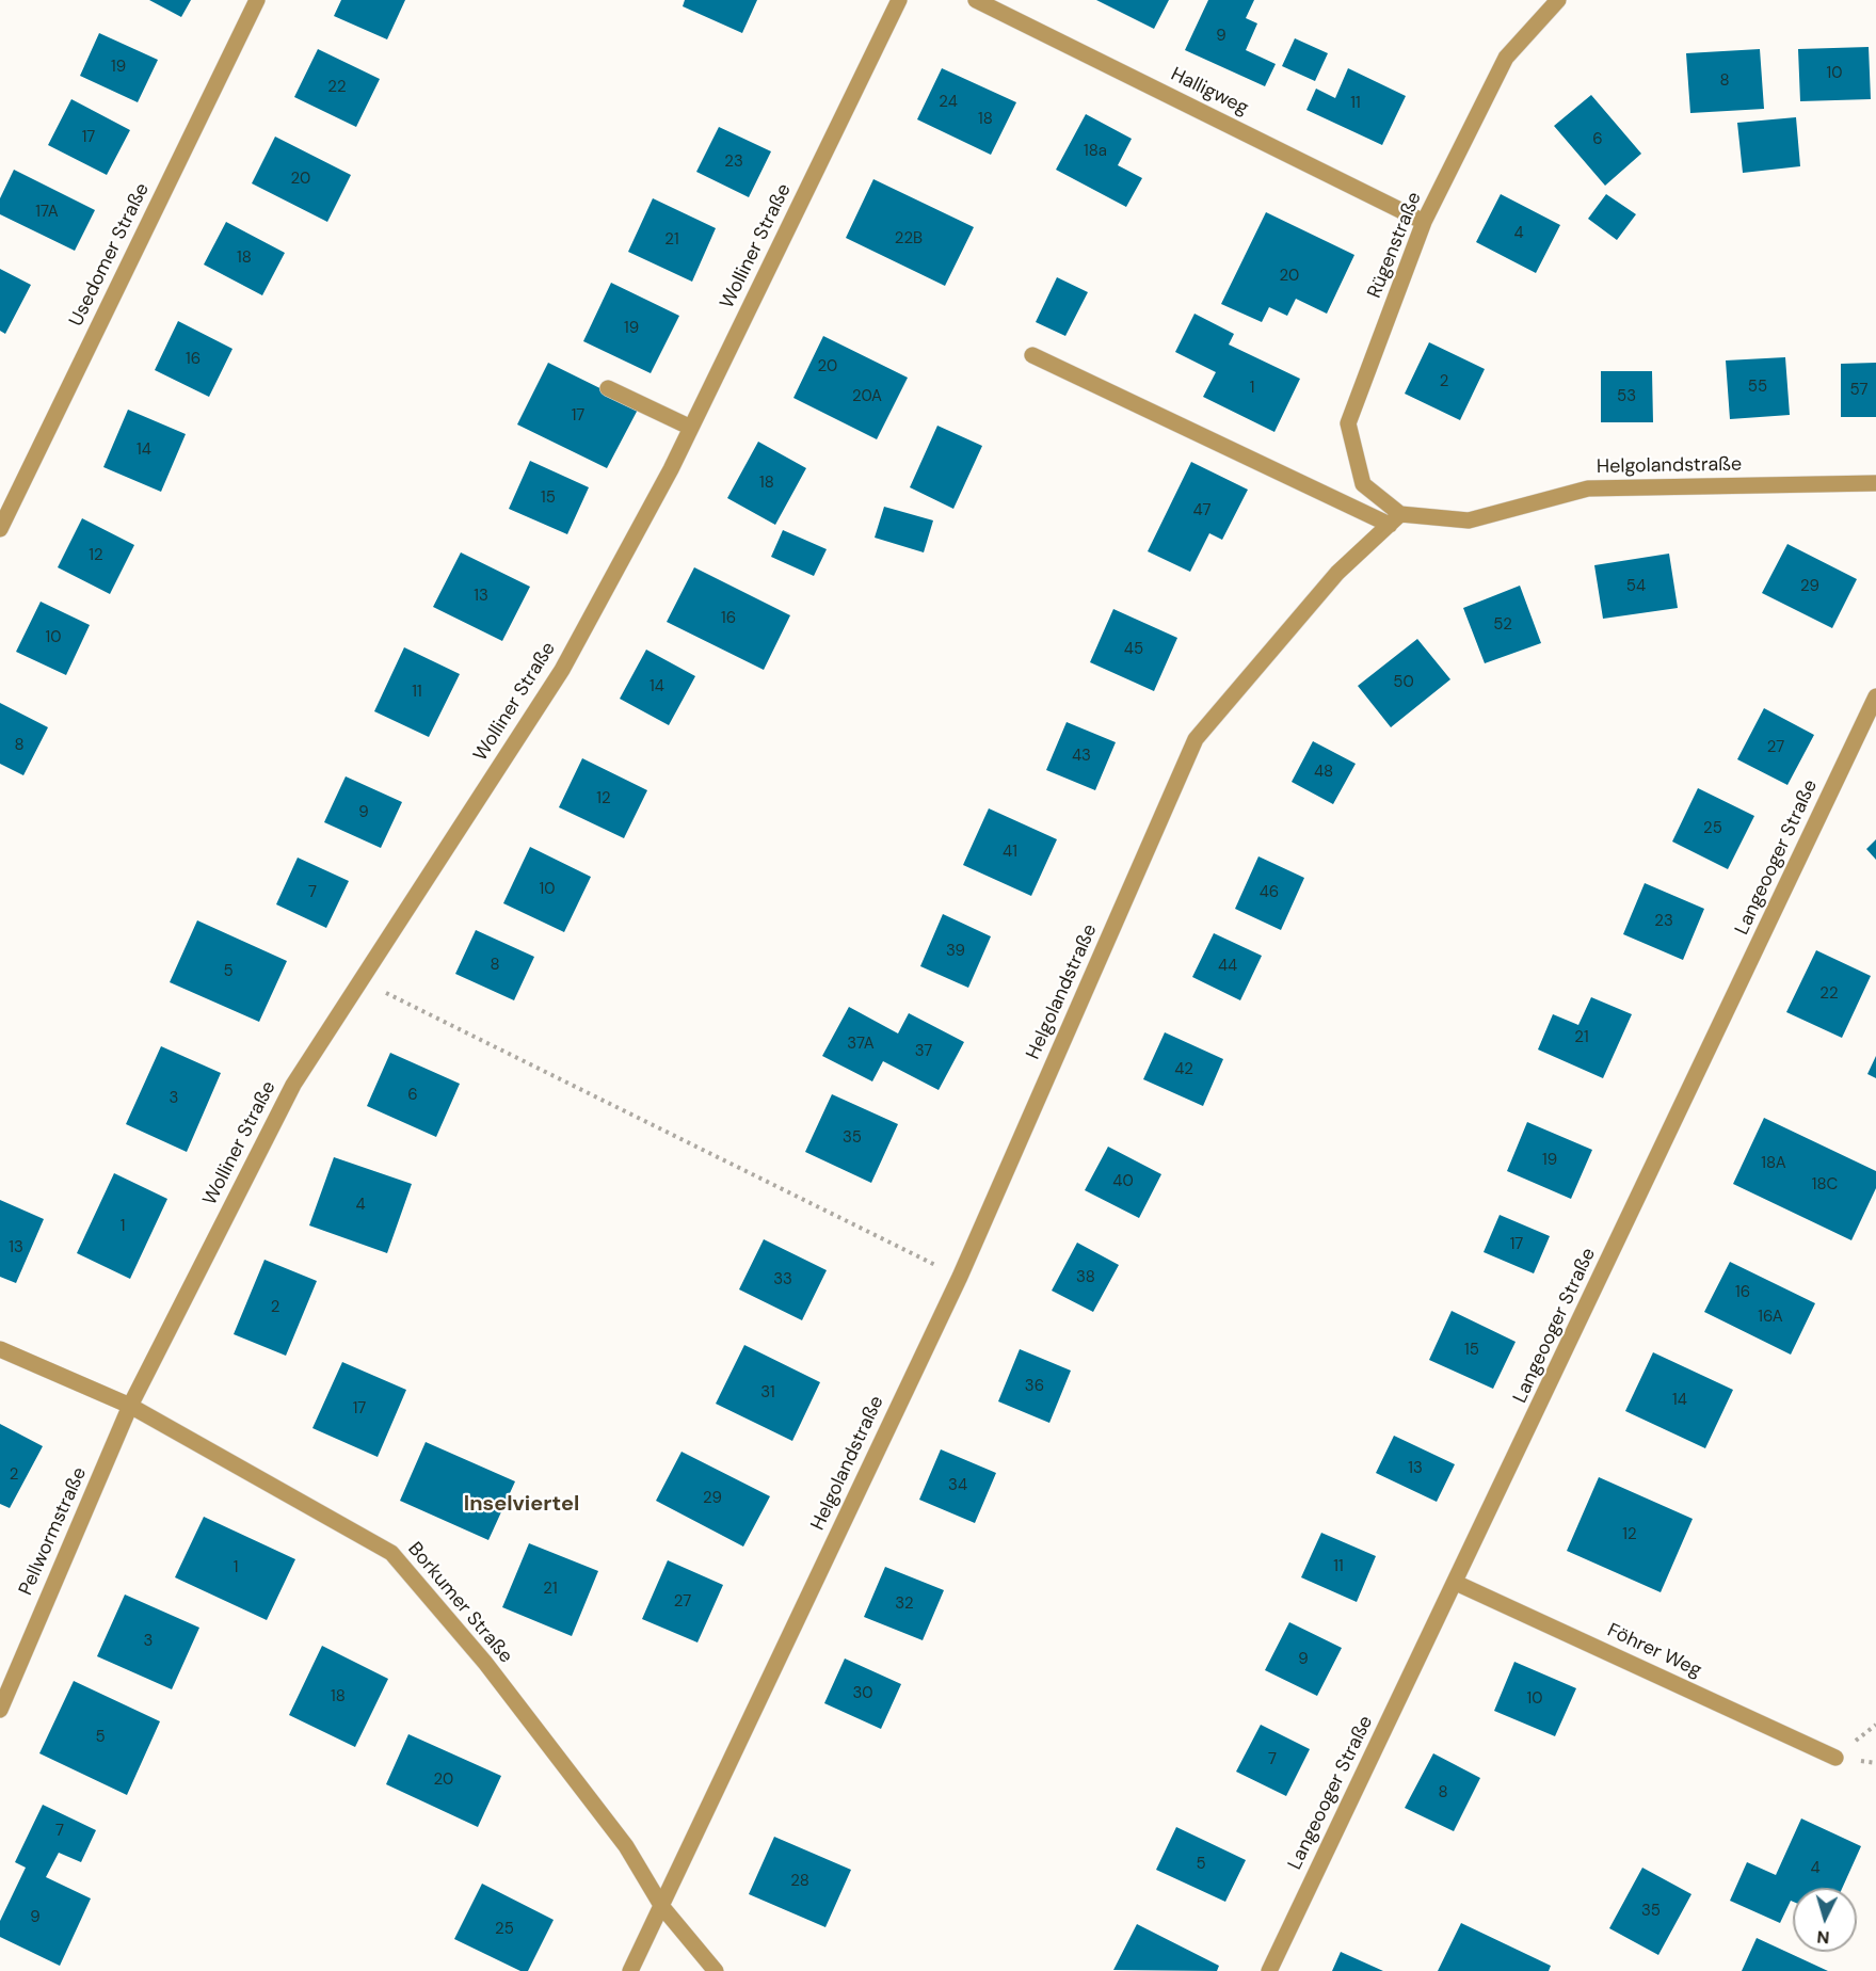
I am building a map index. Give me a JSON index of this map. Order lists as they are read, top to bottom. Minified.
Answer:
{"streets":{"street":["Halligweg","Rügenstraße","Wolliner Straße","Usedomer Straße","Helgolandstraße","Langeooger Straße","Pellwormstraße","Borkumer Straße","Föhrer Weg"]},"crossings":[["Halligweg","Rügenstraße"],["Rügenstraße","Helgolandstraße"],["Wolliner Straße","Pellwormstraße"],["Wolliner Straße","Borkumer Straße"],["Helgolandstraße","Borkumer Straße"],["Langeooger Straße","Föhrer Weg"],["Pellwormstraße","Borkumer Straße"]],"districts":["Inselviertel"],"house_numbers":["9","19","10","8","22","24","11","18","17","6","18a","23","20","17A","4","22B","21","18","20","19","16","20","2","55","1","57","20A","53","17","14","18","15","47","12","54","29","13","16","52","10","45","50","14","11","8","27","43","48","12","9","25","41","10","7","46","23","39","8","44","5","22","21","37A","37","42","6","3","35","19","18A","40","18C","4","1","17","13","38","33","16","2","16A","15","36","31","14","17","13","2","34","29","12","11","1","21","27","32","3","9","30","18","10","5","7","20","8","7","5","4","28","35","9","25"],"north":"bottom"}
